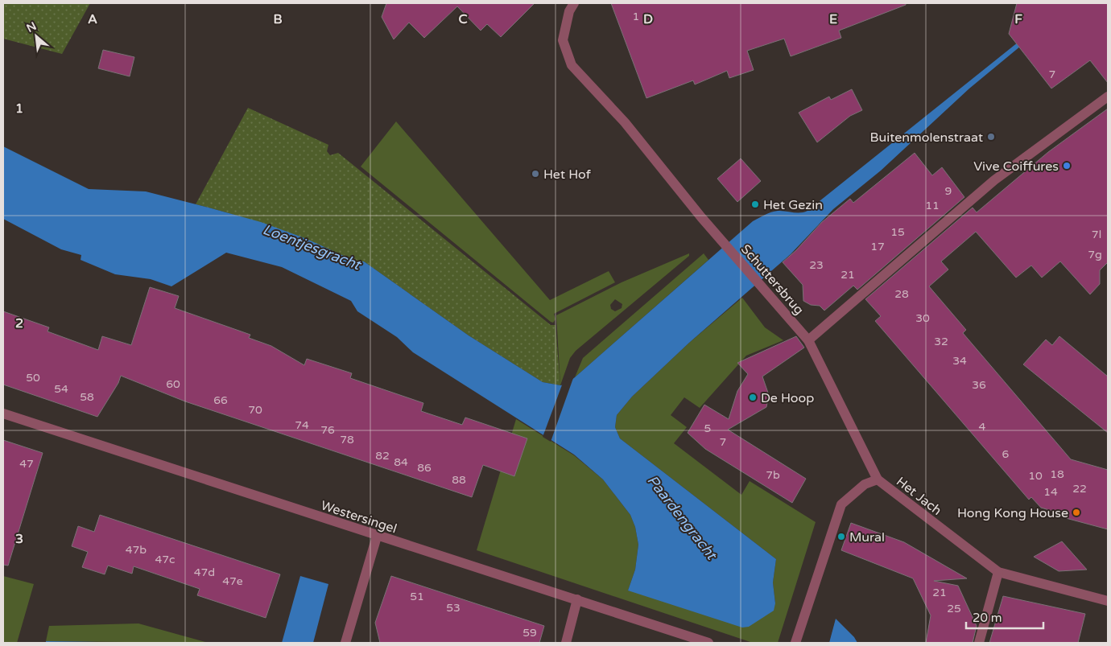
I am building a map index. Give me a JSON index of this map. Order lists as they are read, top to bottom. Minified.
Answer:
{"streets":{"street":["Schuttersbrug","Het Jach","Westersingel"]},"crossings":[["Schuttersbrug","Het Jach"]],"water":["Loentjesgracht","Paardengracht"],"places":["Buitenmolenstraat","Vive Coiffures","Het Hof","Het Gezin","De Hoop","Hong Kong House","Mural"],"house_numbers":["1","7","9","11","15","7l","17","7g","23","21","28","30","32","34","50","60","36","54","58","66","70","74","4","5","76","78","7","6","82","84","47","86","18","7b","10","88","22","14","47b","47c","47d","47e","21","51","53","25","59"],"scale_bar":"20 m","north":"top left","grid":{"columns":["A","B","C","D","E","F"],"rows":["1","2","3"]}}
